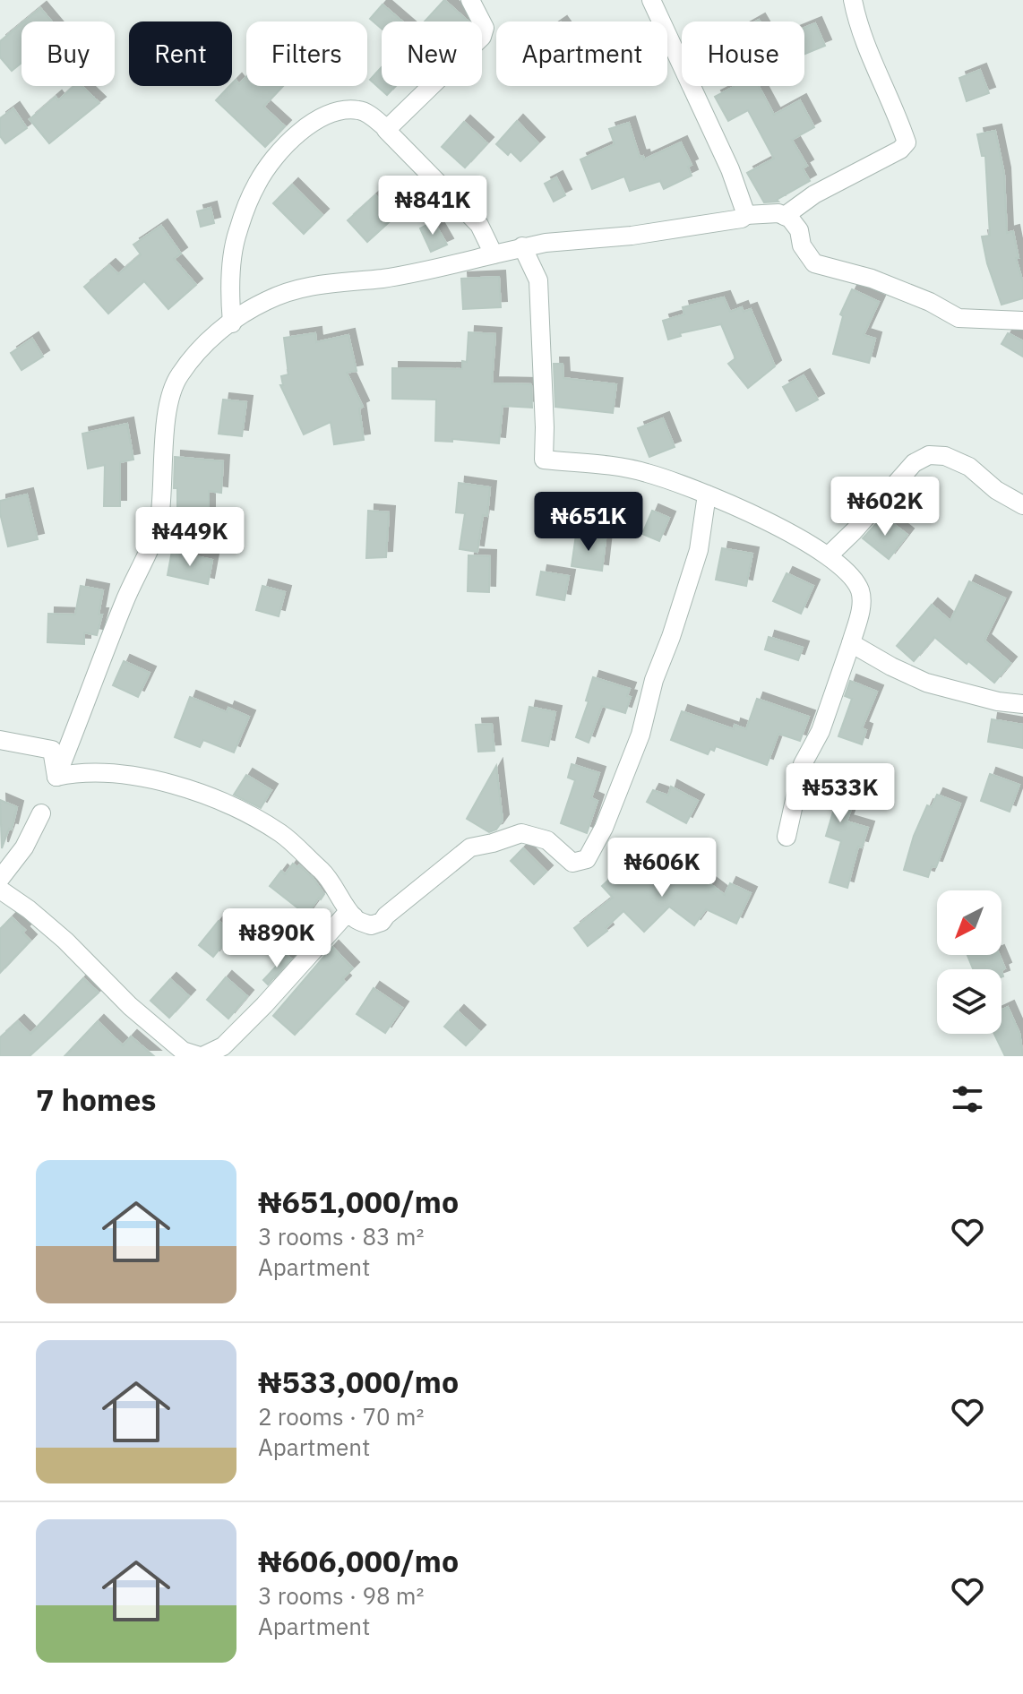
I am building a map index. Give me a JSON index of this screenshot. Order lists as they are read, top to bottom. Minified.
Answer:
{"north":"bottom left","page":{"chip":["Buy","Rent","Filters","New","Apartment","House"],"price":["₦841K","₦602K","₦651K","₦449K","₦533K","₦606K","₦890K"],"heading":"7 homes","list":[{"name":"₦651,000/mo","note":"3 rooms · 83 m² · Apartment"},{"name":"₦533,000/mo","note":"2 rooms · 70 m² · Apartment"},{"name":"₦606,000/mo","note":"3 rooms · 98 m² · Apartment"}]}}
